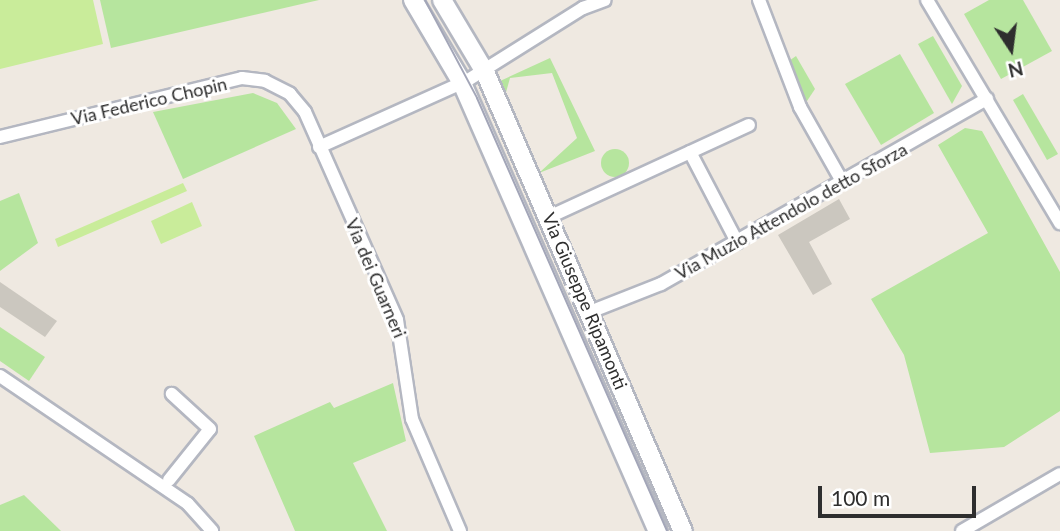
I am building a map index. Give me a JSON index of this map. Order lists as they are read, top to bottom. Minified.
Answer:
{"streets":{"street":["Via Federico Chopin","Via Muzio Attendolo detto Sforza","Via dei Guarneri","Via Giuseppe Ripamonti"]},"crossings":[["Via Federico Chopin","Via dei Guarneri"],["Via Muzio Attendolo detto Sforza","Via Giuseppe Ripamonti"]],"scale_bar":"100 m","north":"bottom"}
